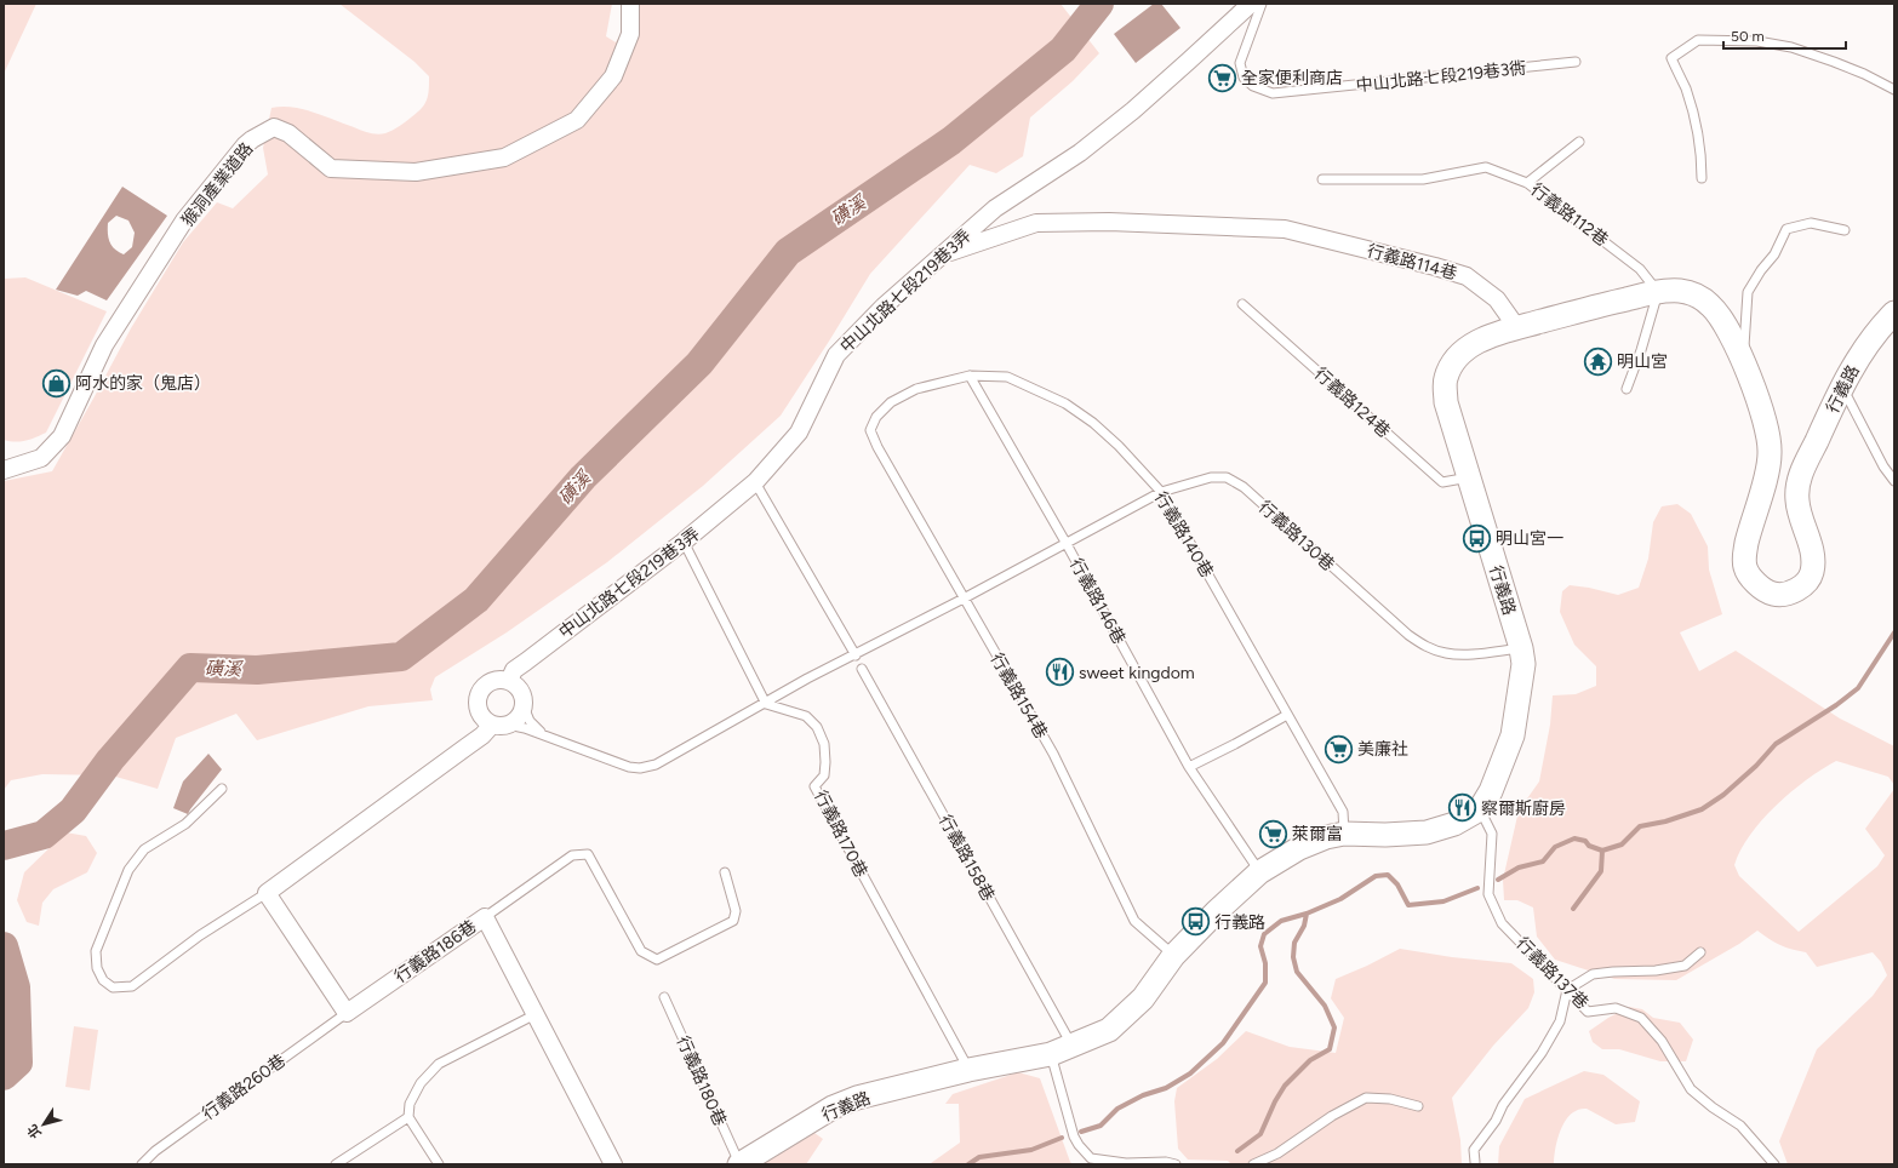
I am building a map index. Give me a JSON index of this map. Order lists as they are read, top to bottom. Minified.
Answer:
{"streets":{"street":["猴洞產業道路","行義路114巷","中山北路七段219巷3弄","行義路","行義路186巷"],"lane":["中山北路七段219巷3衖","行義路112巷","行義路124巷","行義路140巷","行義路130巷","行義路146巷","行義路154巷","行義路170巷","行義路158巷","行義路137巷","行義路180巷","行義路260巷"]},"crossings":[["行義路112巷","行義路"],["行義路114巷","中山北路七段219巷3弄"],["行義路114巷","行義路"],["中山北路七段219巷3弄","行義路130巷"],["行義路","行義路124巷"],["行義路","行義路140巷"],["行義路","行義路130巷"],["行義路","行義路146巷"],["行義路","行義路154巷"],["行義路","行義路170巷"],["行義路","行義路158巷"],["行義路","行義路137巷"],["行義路","行義路180巷"],["行義路140巷","行義路130巷"],["行義路140巷","行義路146巷"],["行義路140巷","行義路154巷"],["行義路130巷","行義路146巷"],["行義路130巷","行義路154巷"],["行義路130巷","行義路170巷"],["行義路186巷","行義路260巷"]],"water":["磺溪"],"places":{"supermarket":["全家便利商店","美廉社","萊爾富"],"temple":["明山宮"],"shop":["阿水的家（鬼店）"],"bus stop":["明山宮一","行義路"],"restaurant":["sweet kingdom","察爾斯廚房"]},"scale_bar":"50 m","north":"bottom left"}
